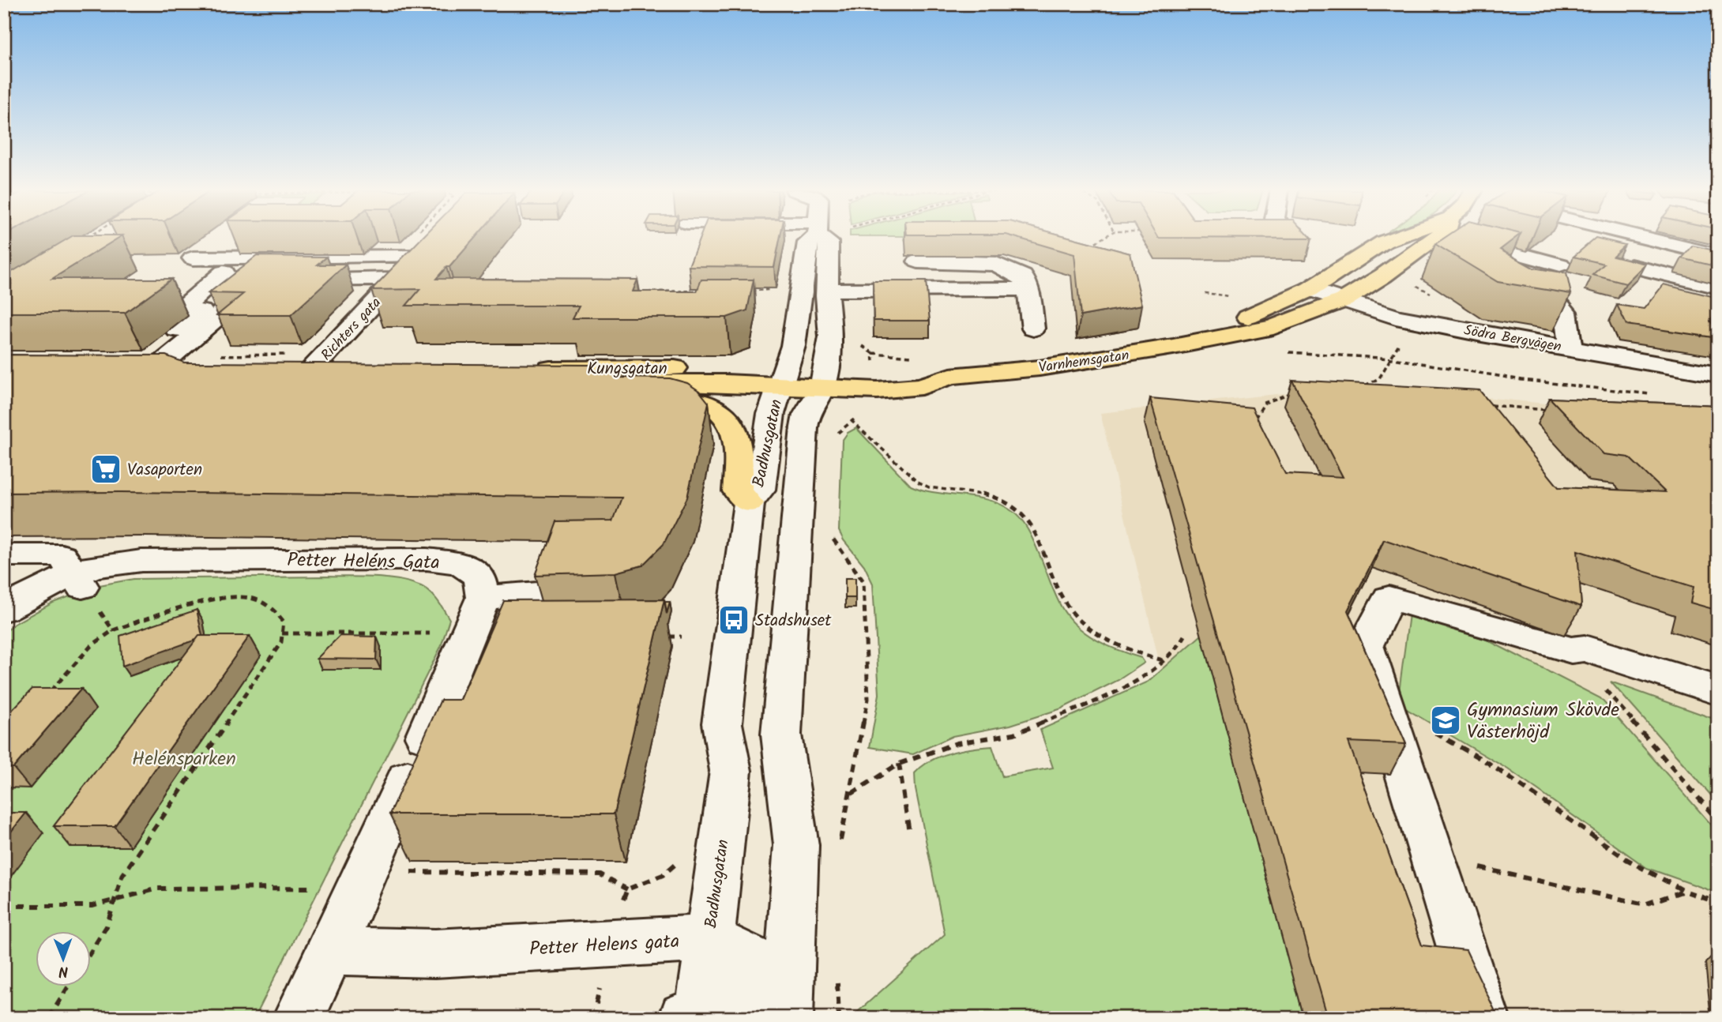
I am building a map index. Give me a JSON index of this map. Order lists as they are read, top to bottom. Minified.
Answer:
{"streets":{"main road":["Varnhemsgatan","Kungsgatan"],"street":["Richters gata","Södra Bergvägen","Badhusgatan","Petter Heléns Gata","Petter Helens gata"]},"crossings":[["Södra Bergvägen","Varnhemsgatan"],["Varnhemsgatan","Kungsgatan"],["Varnhemsgatan","Badhusgatan"],["Kungsgatan","Badhusgatan"],["Badhusgatan","Petter Helens gata"]],"parks":["Helénsparken"],"places":{"supermarket":["Vasaporten"],"bus stop":["Stadshuset"],"school or university":["Gymnasium Skövde Västerhöjd"]},"north":"bottom"}
